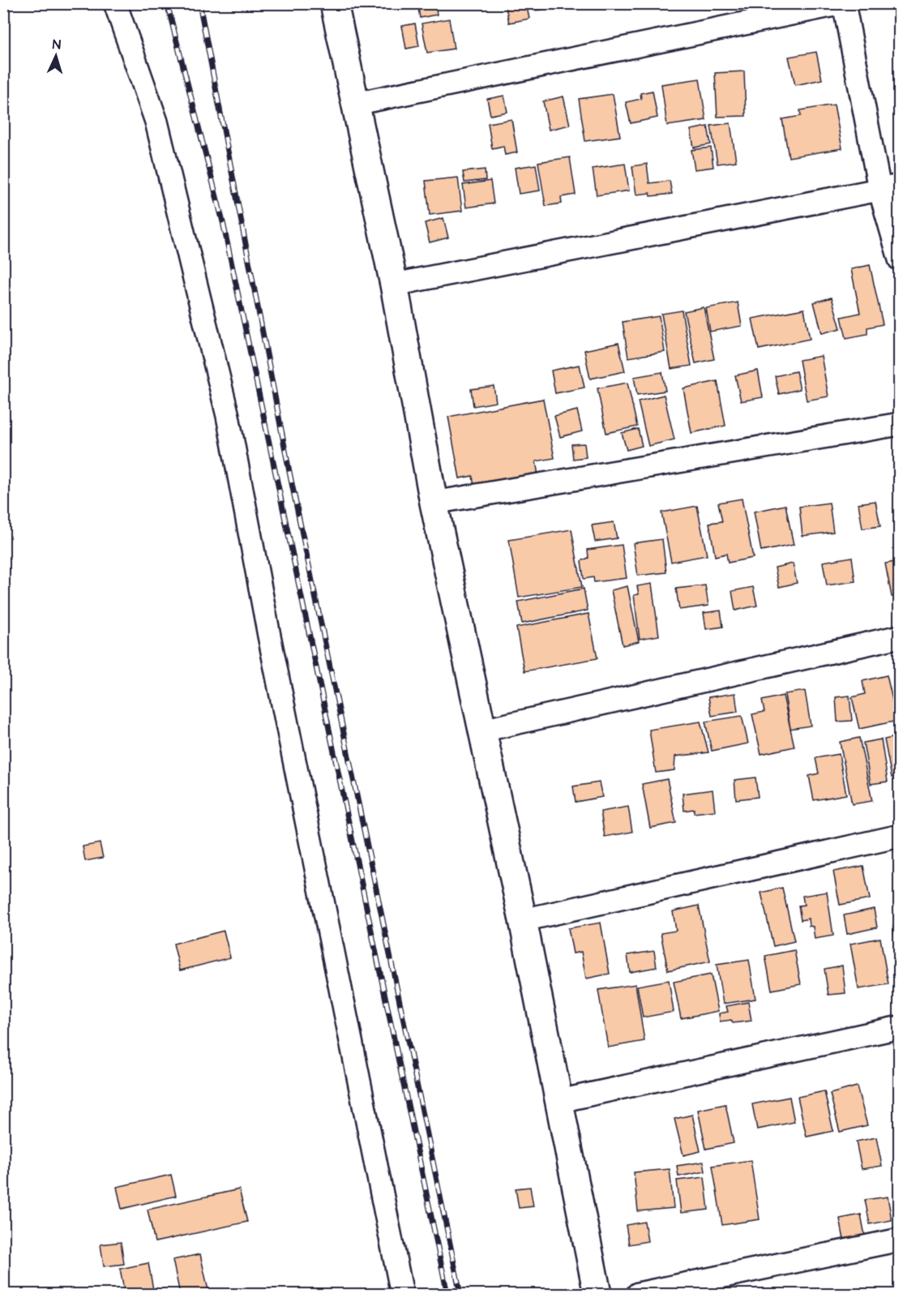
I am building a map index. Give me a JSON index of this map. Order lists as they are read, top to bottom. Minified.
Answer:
{"north":"top"}
